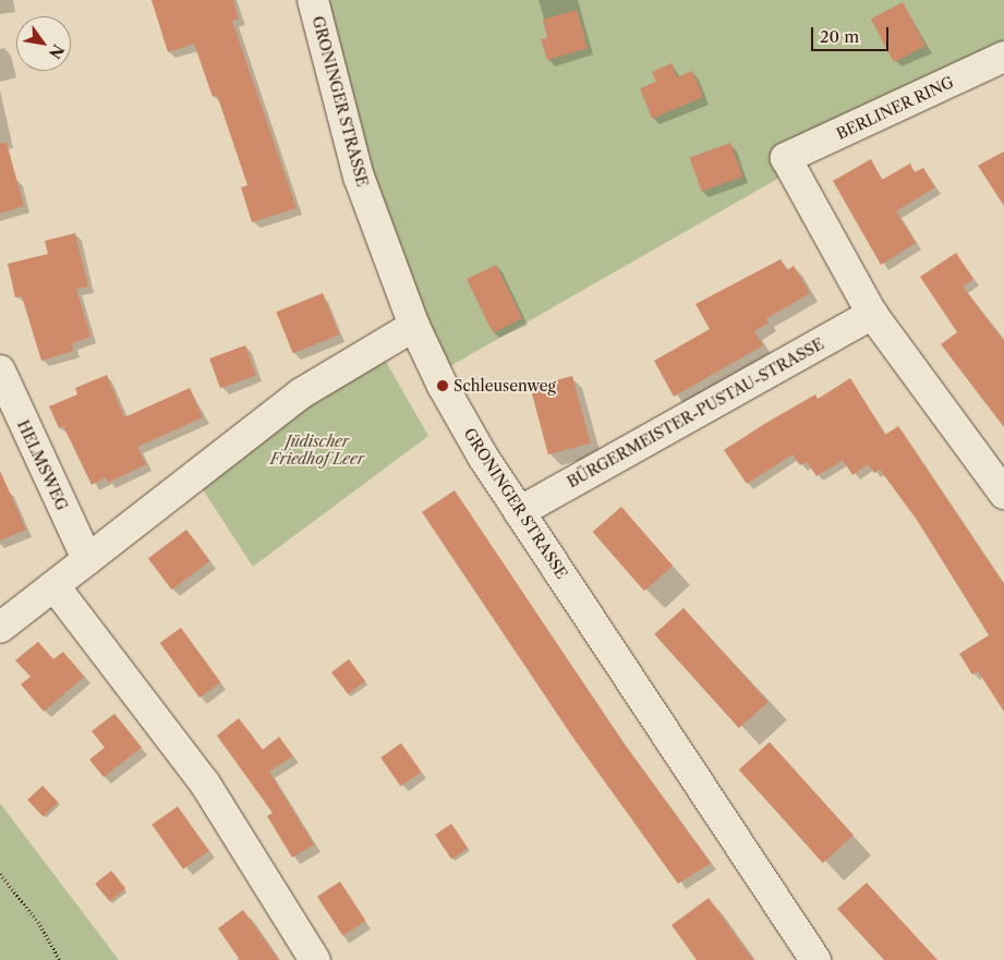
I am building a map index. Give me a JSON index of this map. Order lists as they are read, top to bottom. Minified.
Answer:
{"streets":{"street":["GRONINGER STRASSE","BERLINER RING","BÜRGERMEISTER-PUSTAU-STRASSE","HELMSWEG"]},"crossings":[["GRONINGER STRASSE","BÜRGERMEISTER-PUSTAU-STRASSE"],["BERLINER RING","BÜRGERMEISTER-PUSTAU-STRASSE"]],"parks":["Jüdischer Friedhof Leer"],"places":["Schleusenweg"],"scale_bar":"20 m","north":"bottom right"}
